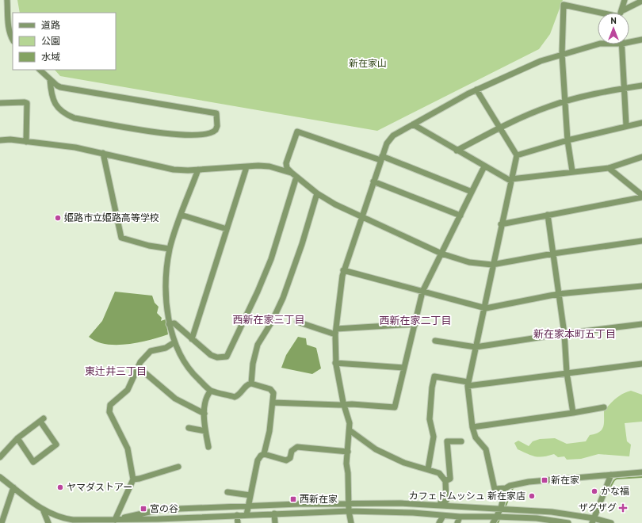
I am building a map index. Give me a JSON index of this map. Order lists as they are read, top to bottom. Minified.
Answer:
{"districts":["西新在家三丁目","西新在家二丁目","新在家本町五丁目","東辻井三丁目"],"parks":["新在家山"],"places":{"other":["姫路市立姫路高等学校","ヤマダストアー","かな福","カフェドムッシュ 新在家店"],"transit":["新在家","西新在家","宮の谷"],"health":["ザグザグ"]},"legend":["道路","公園","水域"],"north":"top"}
